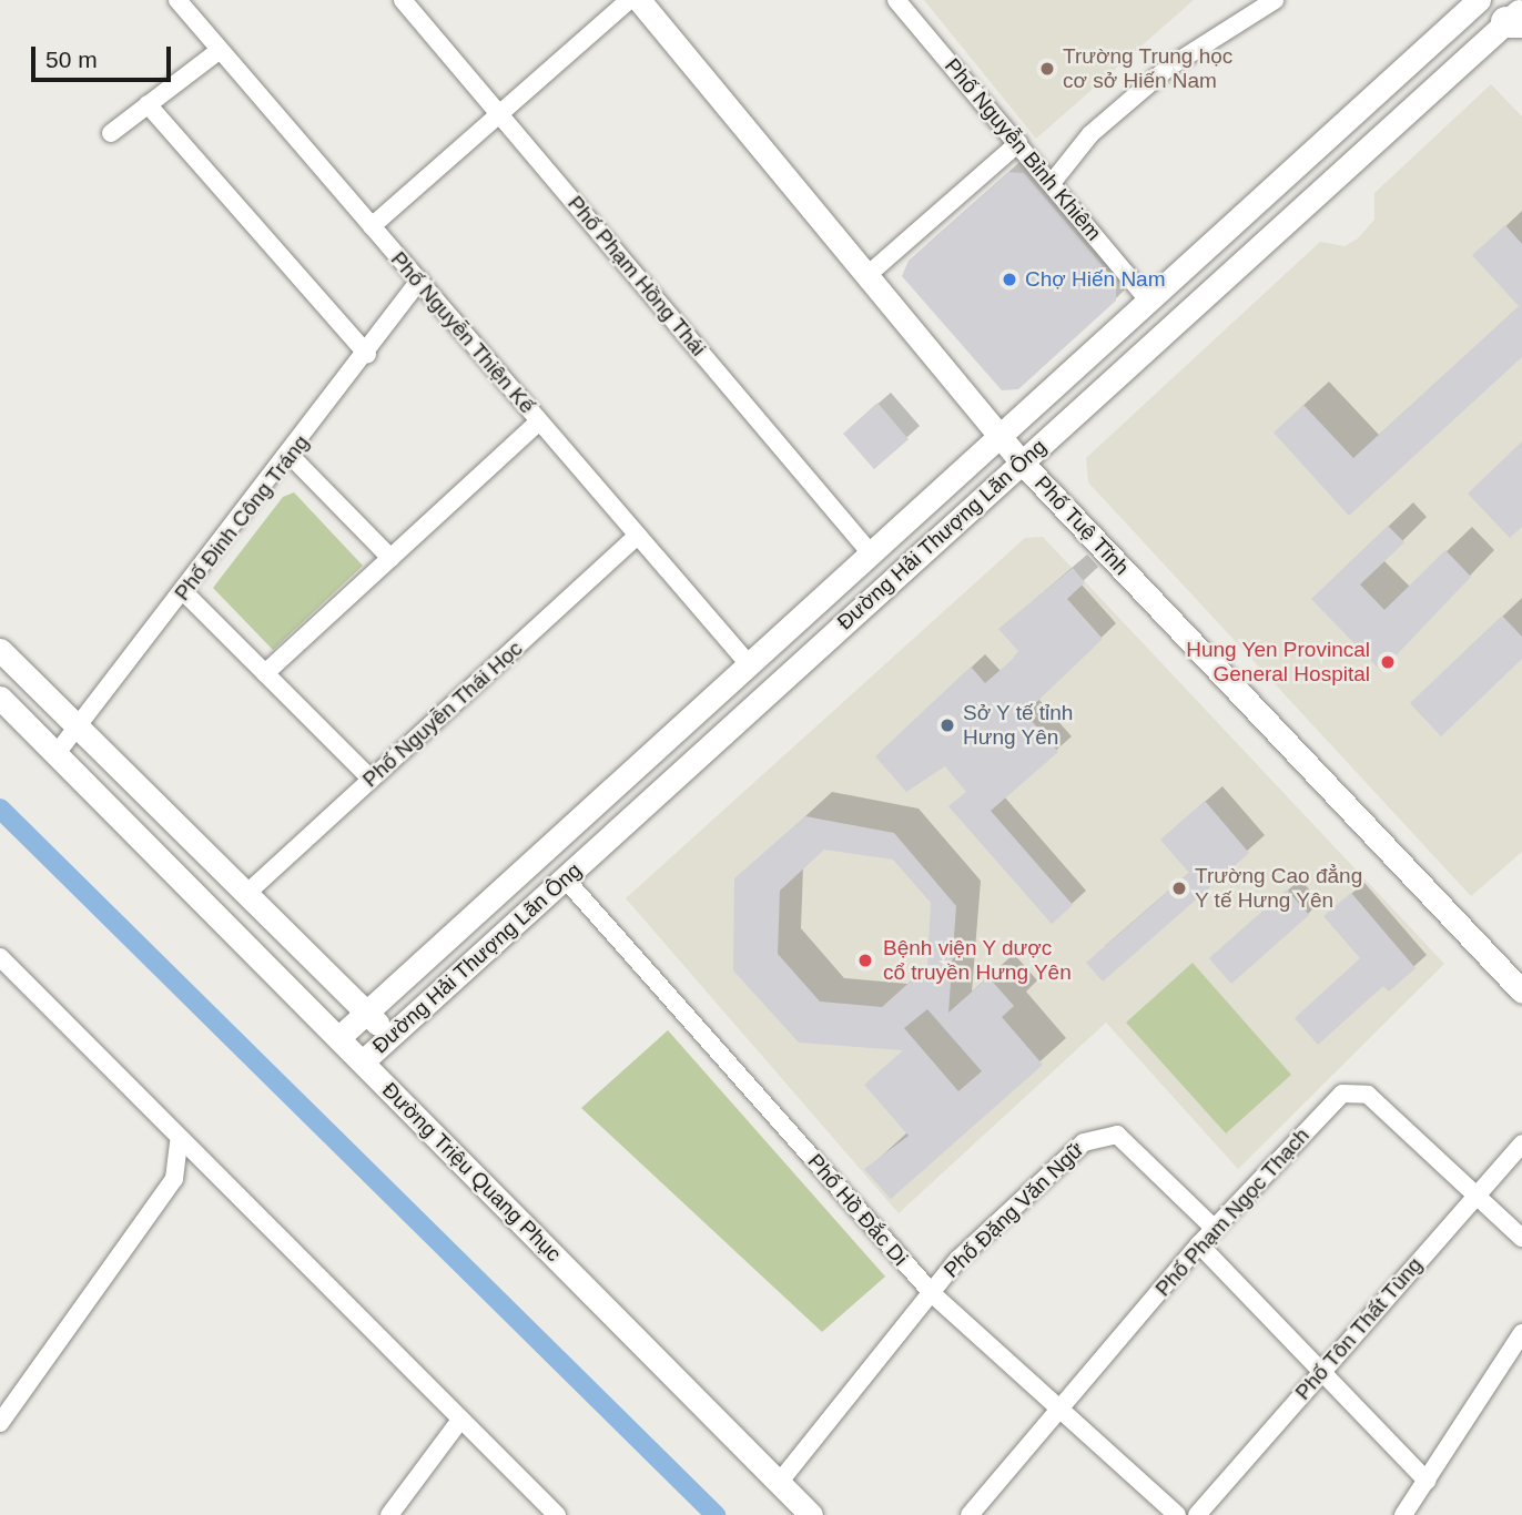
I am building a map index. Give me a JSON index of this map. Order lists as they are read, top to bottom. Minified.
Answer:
{"streets":{"street":["Phố Nguyễn Bỉnh Khiêm","Phố Phạm Hồng Thái","Phố Nguyễn Thiện Kế","Phố Đinh Công Tráng","Phố Tuệ Tĩnh","Đường Hải Thượng Lãn Ông","Phố Nguyễn Thái Học","Đường Triệu Quang Phục","Phố Hồ Đắc Di","Phố Đặng Văn Ngữ","Phố Phạm Ngọc Thạch","Phố Tôn Thất Tùng"]},"crossings":[["Phố Nguyễn Bỉnh Khiêm","Đường Hải Thượng Lãn Ông"],["Phố Phạm Hồng Thái","Đường Hải Thượng Lãn Ông"],["Phố Nguyễn Thiện Kế","Phố Đinh Công Tráng"],["Phố Nguyễn Thiện Kế","Đường Hải Thượng Lãn Ông"],["Phố Nguyễn Thiện Kế","Phố Nguyễn Thái Học"],["Phố Đinh Công Tráng","Đường Triệu Quang Phục"],["Phố Tuệ Tĩnh","Đường Hải Thượng Lãn Ông"],["Đường Hải Thượng Lãn Ông","Đường Triệu Quang Phục"],["Đường Hải Thượng Lãn Ông","Phố Hồ Đắc Di"],["Đường Triệu Quang Phục","Phố Đặng Văn Ngữ"],["Phố Hồ Đắc Di","Phố Đặng Văn Ngữ"],["Phố Hồ Đắc Di","Phố Phạm Ngọc Thạch"],["Phố Đặng Văn Ngữ","Phố Phạm Ngọc Thạch"],["Phố Phạm Ngọc Thạch","Phố Tôn Thất Tùng"]],"places":["Trường Trung học cơ sở Hiến Nam","Chợ Hiến Nam","Hung Yen Provincal General Hospital","Sở Y tế tỉnh Hưng Yên","Trường Cao đẳng Y tế Hưng Yên","Bệnh viện Y dược cổ truyền Hưng Yên"],"scale_bar":"50 m"}
